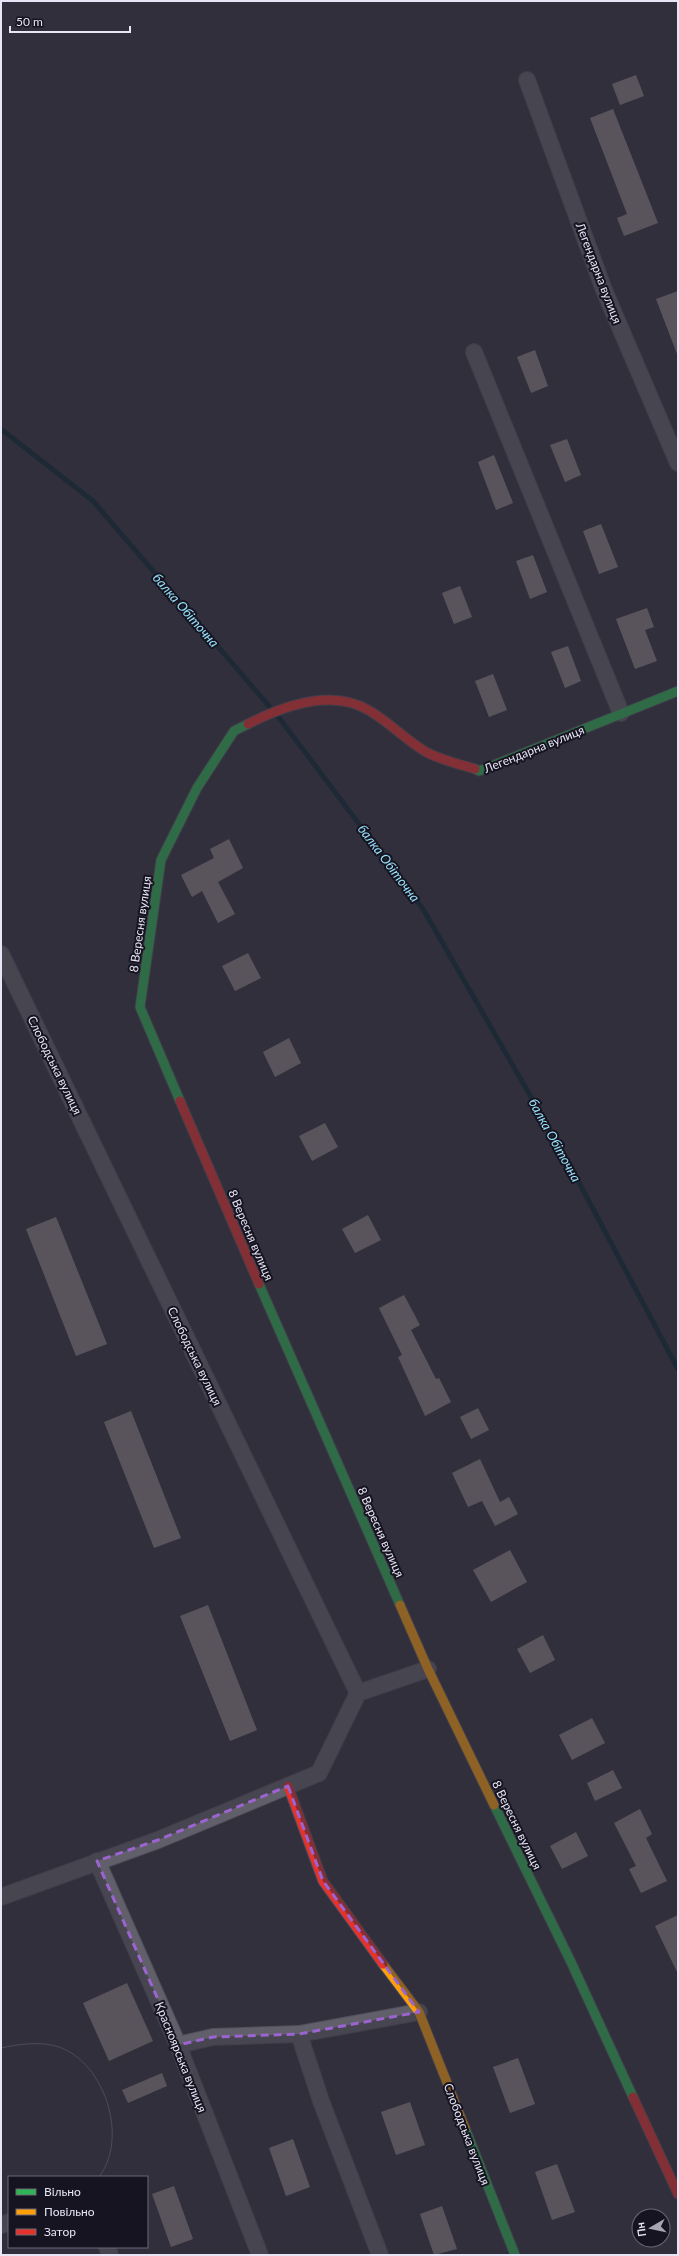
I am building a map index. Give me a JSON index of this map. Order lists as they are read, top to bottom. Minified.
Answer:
{"streets":{"street":["Легендарна вулиця","8 Вересня вулиця","Слободська вулиця","Красноярська вулиця"]},"crossings":[["Легендарна вулиця","8 Вересня вулиця"]],"water":["балка Обіточна"],"legend":["Вільно","Повільно","Затор"],"scale_bar":"50 m","north":"left"}
